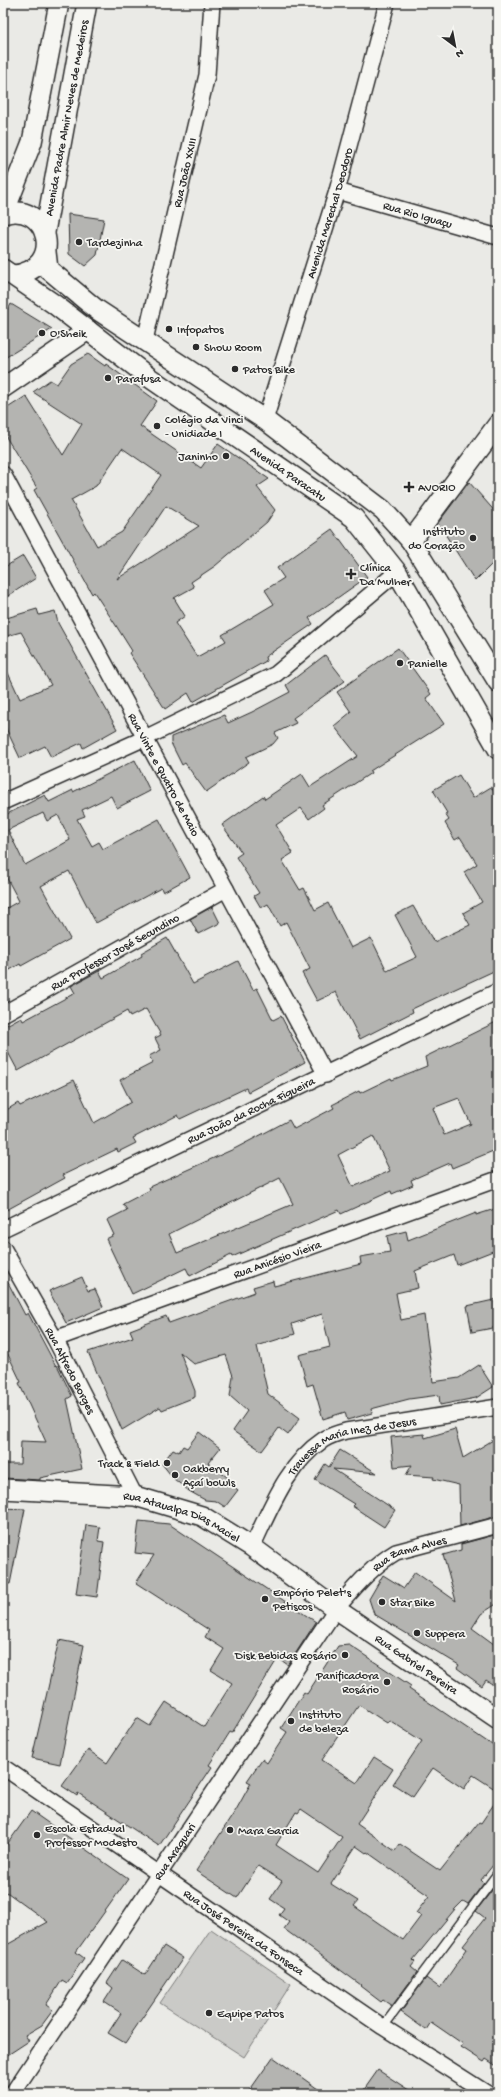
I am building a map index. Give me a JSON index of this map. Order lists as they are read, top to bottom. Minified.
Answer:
{"streets":{"street":["Avenida Padre Almir Neves de Medeiros","Rua João XXIII","Avenida Marechal Deodoro","Rua Rio Iguaçu","Avenida Paracatu","Rua Vinte e Quatro de Maio","Rua Professor José Secundino","Rua João da Rocha Figueira","Rua Anicésio Vieira","Rua Alfredo Borges","Travessa Maria Inez de Jesus","Rua Ataualpa Dias Maciel","Rua Zama Alves","Rua Gabriel Pereira","Rua Araguari","Rua José Pereira da Fonseca"]},"crossings":[["Avenida Marechal Deodoro","Rua Rio Iguaçu"],["Rua Vinte e Quatro de Maio","Rua Professor José Secundino"],["Rua Vinte e Quatro de Maio","Rua João da Rocha Figueira"],["Rua Anicésio Vieira","Rua Alfredo Borges"],["Rua Alfredo Borges","Rua Ataualpa Dias Maciel"],["Travessa Maria Inez de Jesus","Rua Ataualpa Dias Maciel"],["Rua Ataualpa Dias Maciel","Rua Zama Alves"],["Rua Ataualpa Dias Maciel","Rua Gabriel Pereira"],["Rua Ataualpa Dias Maciel","Rua Araguari"],["Rua Zama Alves","Rua Gabriel Pereira"],["Rua Zama Alves","Rua Araguari"],["Rua Gabriel Pereira","Rua Araguari"],["Rua Araguari","Rua José Pereira da Fonseca"]],"places":{"other":["Tardezinha","Infopatos","O'Sheik","Show Room","Patos Bike","Parafusa","Colégio da Vinci - Unidiade I","Janinho","Instituto do Coração","Panielle","Track & Field","Oakberry Açaí bowls","Empório Pelet's Petiscos","Star Bike","Suppera","Disk Bebidas Rosário","Panificadora Rosário","Instituto de beleza","Mara Garcia","Escola Estadual Professor Modesto","Equipe Patos"],"health":["AVORIO","Clínica Da Mulher"]},"north":"bottom right"}
